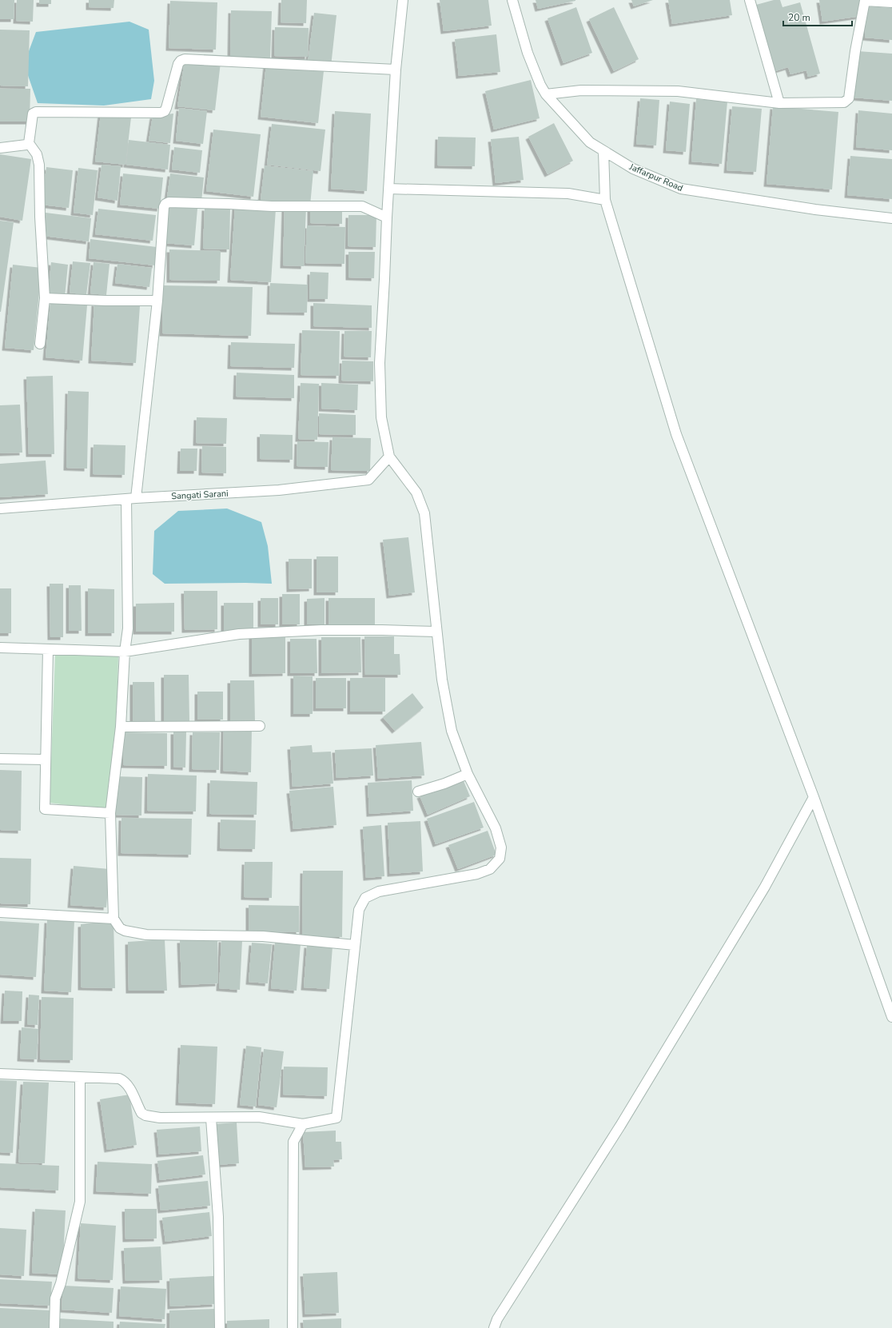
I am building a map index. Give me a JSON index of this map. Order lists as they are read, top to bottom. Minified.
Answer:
{"streets":{"street":["Jaffarpur Road","Sangati Sarani"]},"scale_bar":"20 m"}
